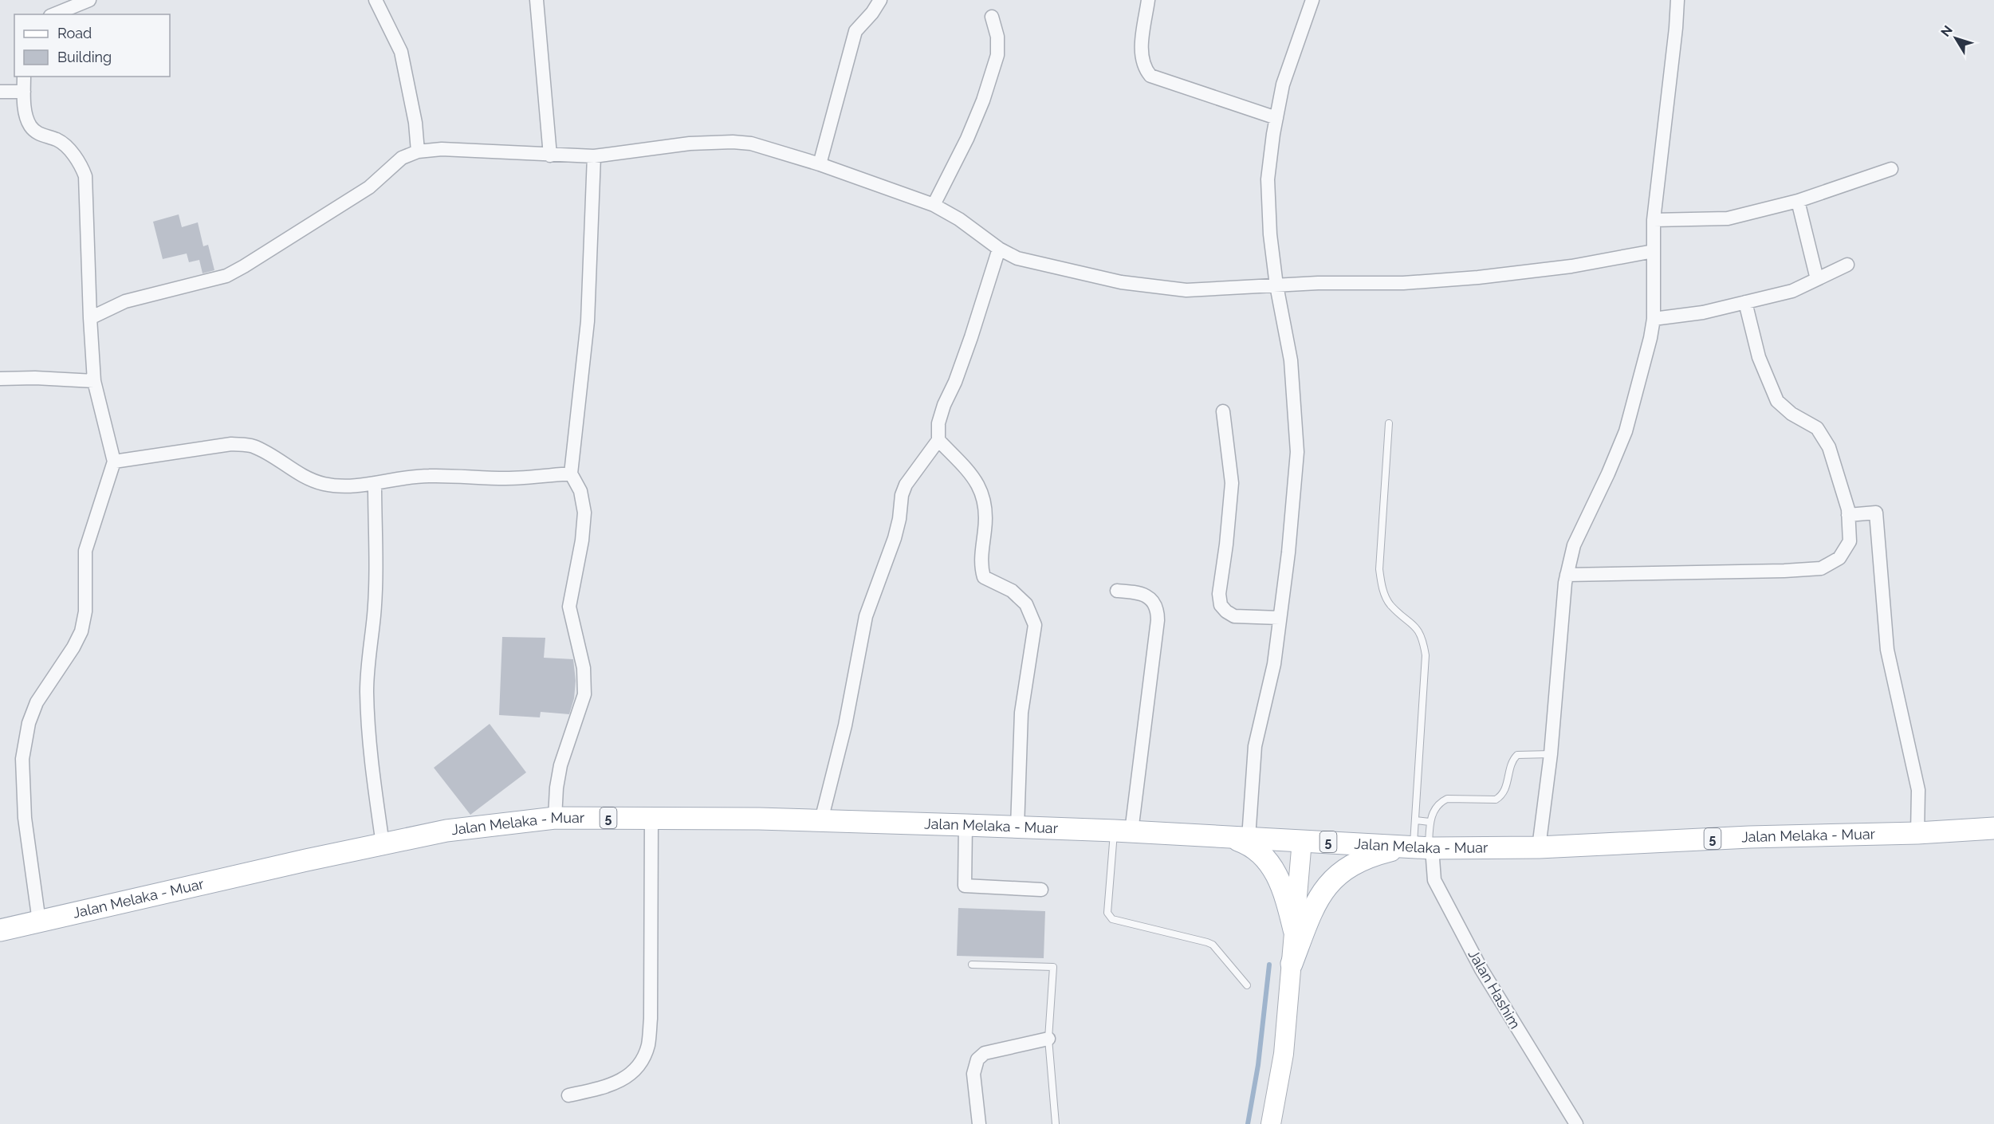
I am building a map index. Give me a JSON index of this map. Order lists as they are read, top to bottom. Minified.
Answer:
{"streets":{"main road":["5","Jalan Melaka - Muar"],"street":["Jalan Hashim"]},"crossings":[["Jalan Melaka - Muar","Jalan Hashim"]],"legend":["Road","Building"],"north":"top left"}
